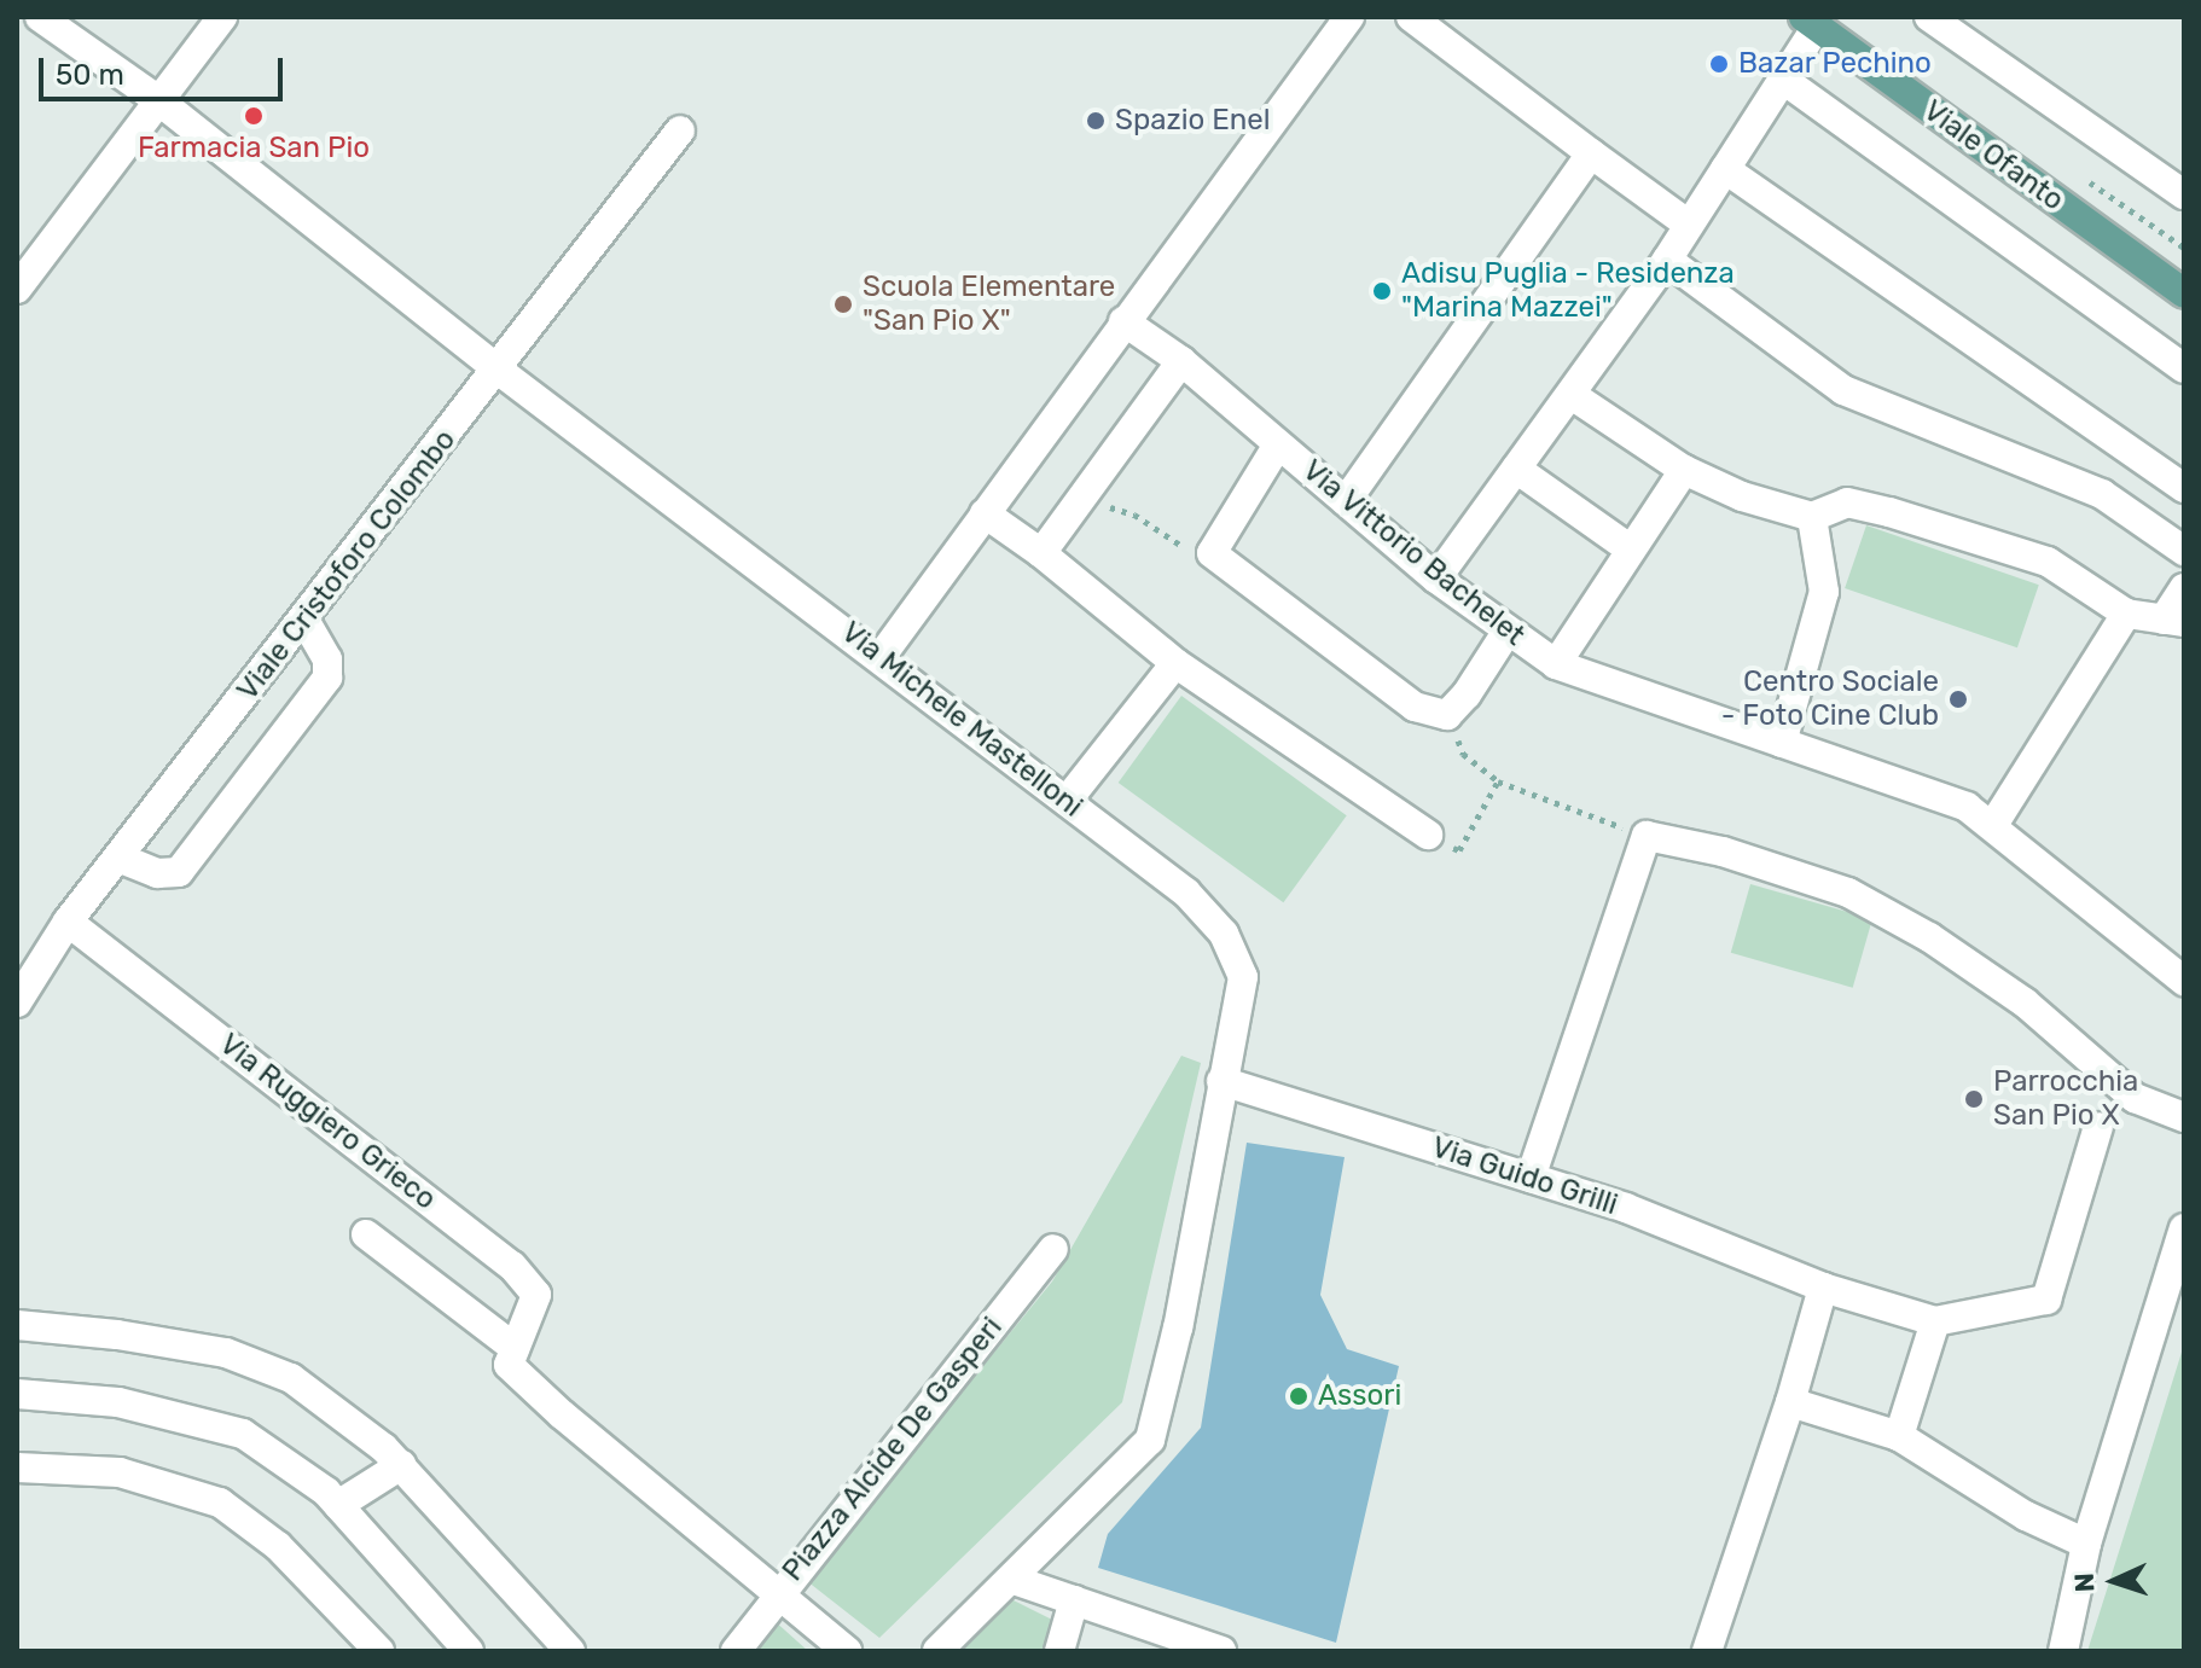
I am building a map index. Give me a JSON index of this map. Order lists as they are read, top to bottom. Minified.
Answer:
{"streets":{"main road":["Viale Ofanto"],"street":["Via Vittorio Bachelet","Viale Cristoforo Colombo","Via Michele Mastelloni","Via Ruggiero Grieco","Via Guido Grilli","Piazza Alcide De Gasperi"]},"crossings":[["Viale Cristoforo Colombo","Via Michele Mastelloni"],["Viale Cristoforo Colombo","Via Ruggiero Grieco"],["Via Michele Mastelloni","Via Guido Grilli"]],"places":["Bazar Pechino","Farmacia San Pio","Spazio Enel","Adisu Puglia - Residenza \"Marina Mazzei\"","Scuola Elementare \"San Pio X\"","Centro Sociale - Foto Cine Club","Parrocchia San Pio X","Assori"],"scale_bar":"50 m","north":"left"}
